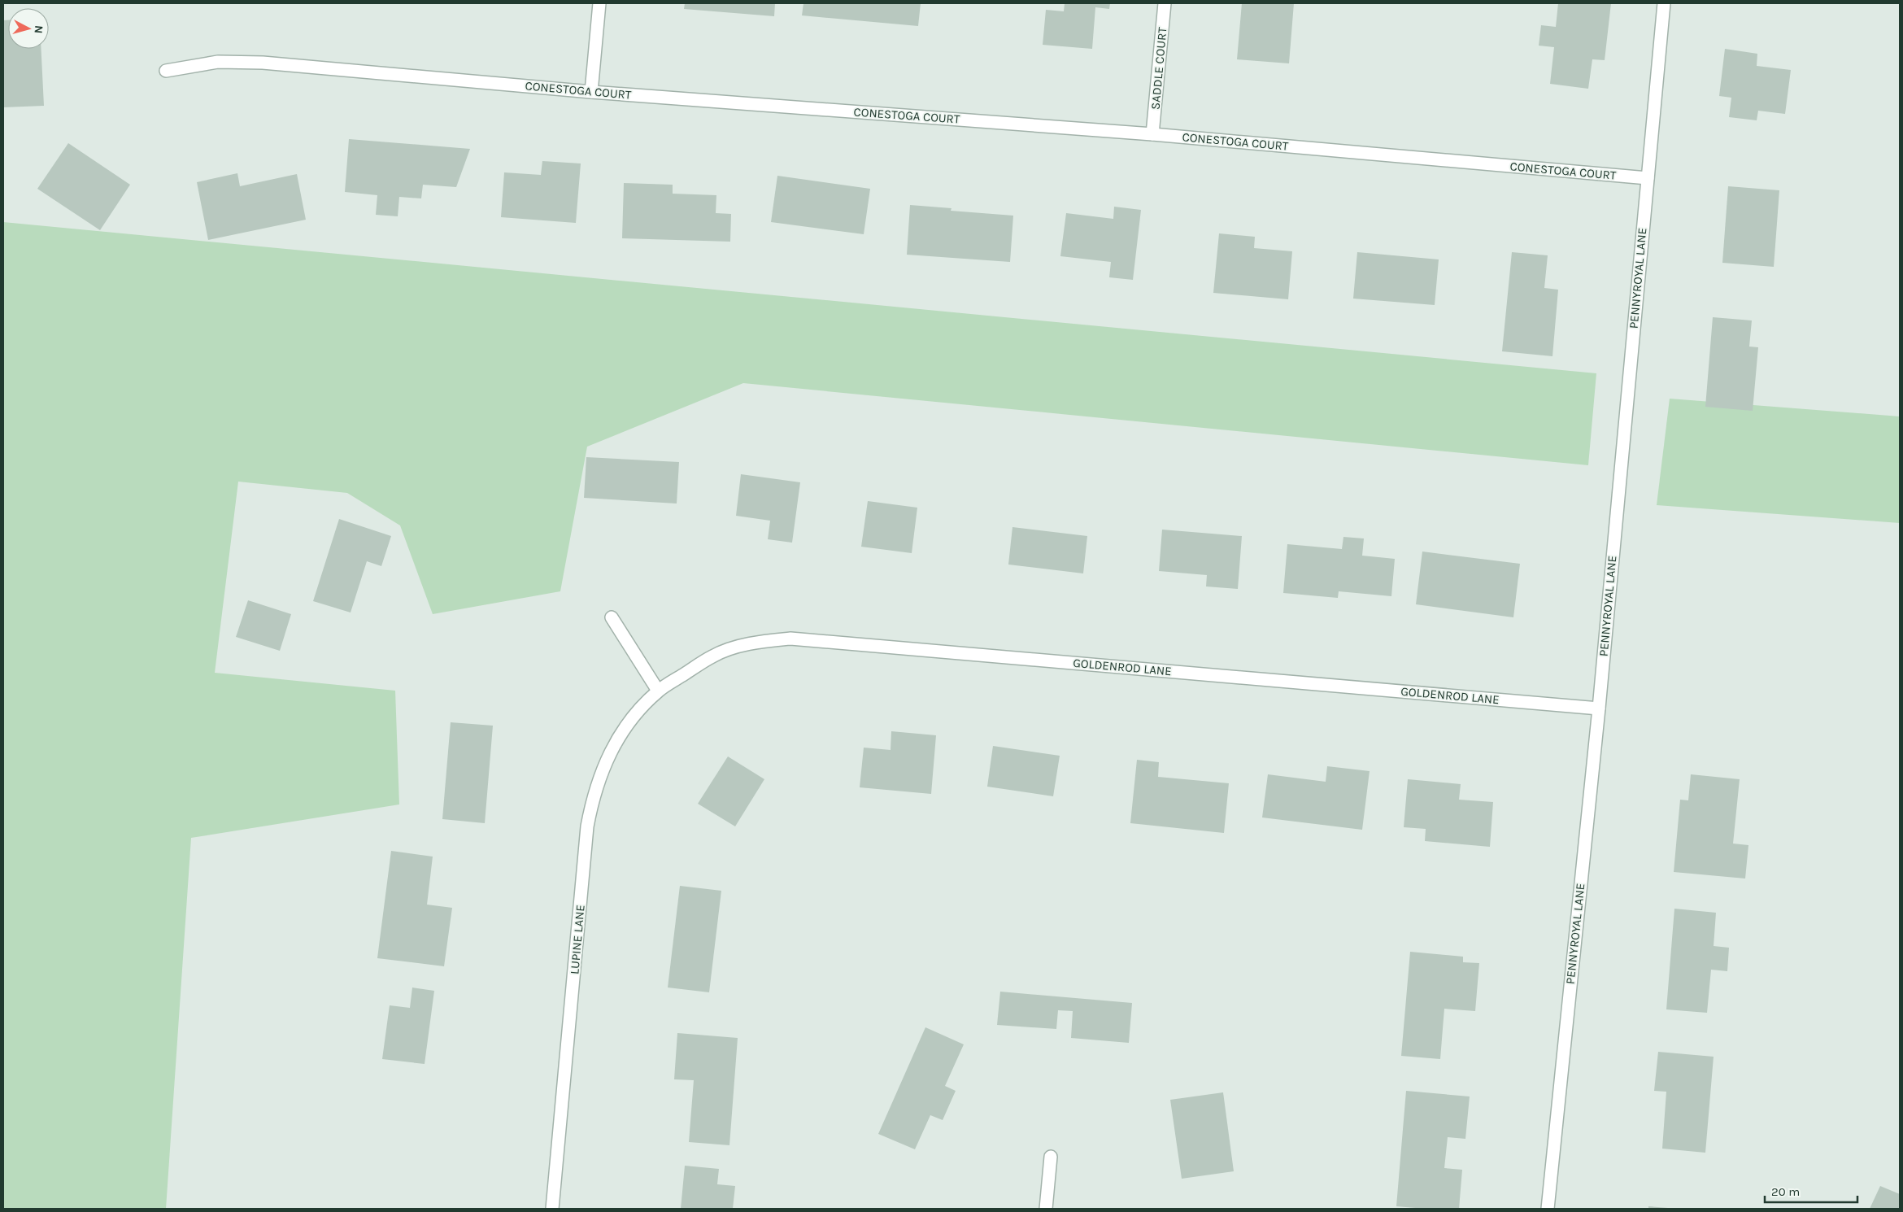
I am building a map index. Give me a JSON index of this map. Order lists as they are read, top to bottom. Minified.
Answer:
{"streets":{"street":["SADDLE COURT","CONESTOGA COURT","PENNYROYAL LANE","GOLDENROD LANE","LUPINE LANE"]},"crossings":[["SADDLE COURT","CONESTOGA COURT"],["CONESTOGA COURT","PENNYROYAL LANE"],["PENNYROYAL LANE","GOLDENROD LANE"],["GOLDENROD LANE","LUPINE LANE"]],"scale_bar":"20 m","north":"right"}
